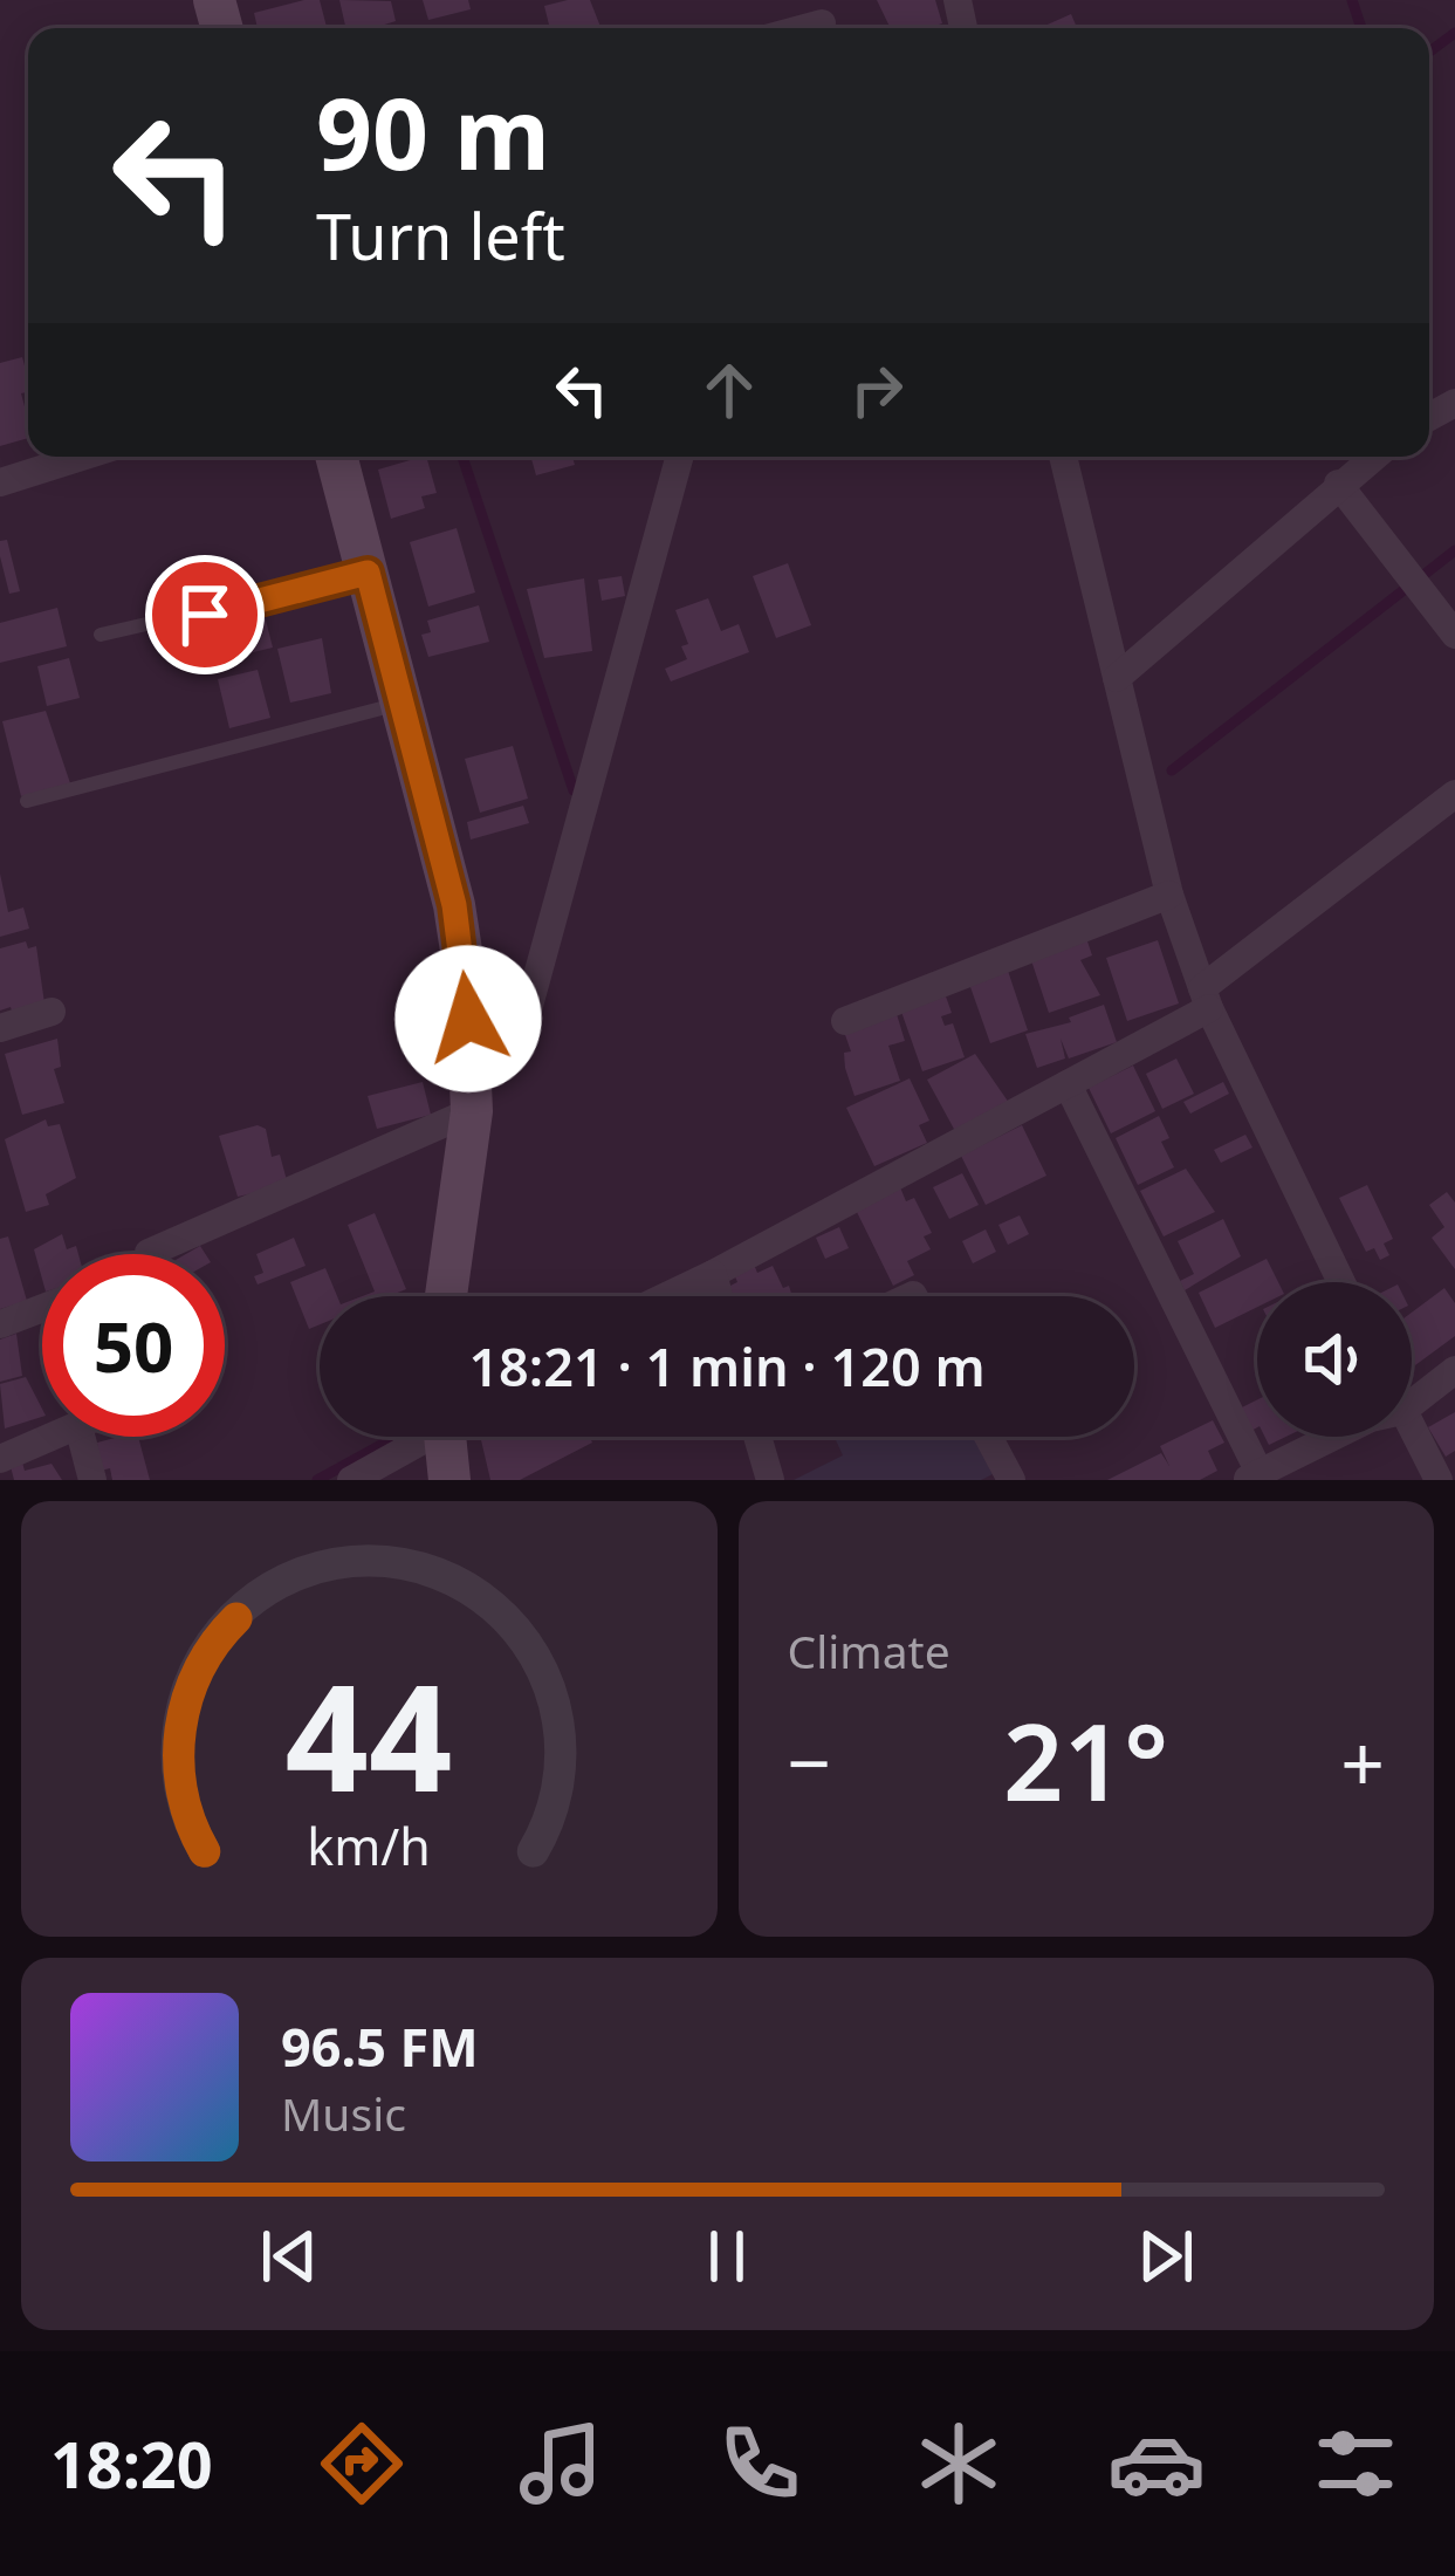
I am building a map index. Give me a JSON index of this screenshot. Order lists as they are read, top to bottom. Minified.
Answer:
{"page":{"turn":["90 m","Turn left"],"limit":"50","trip":"18:21 · 1 min · 120 m","tile":"Climate","heat":["−","21°","+"],"song":["96.5 FM","Music"],"tabs":"18:20","gauge":["44","km/h"]}}
